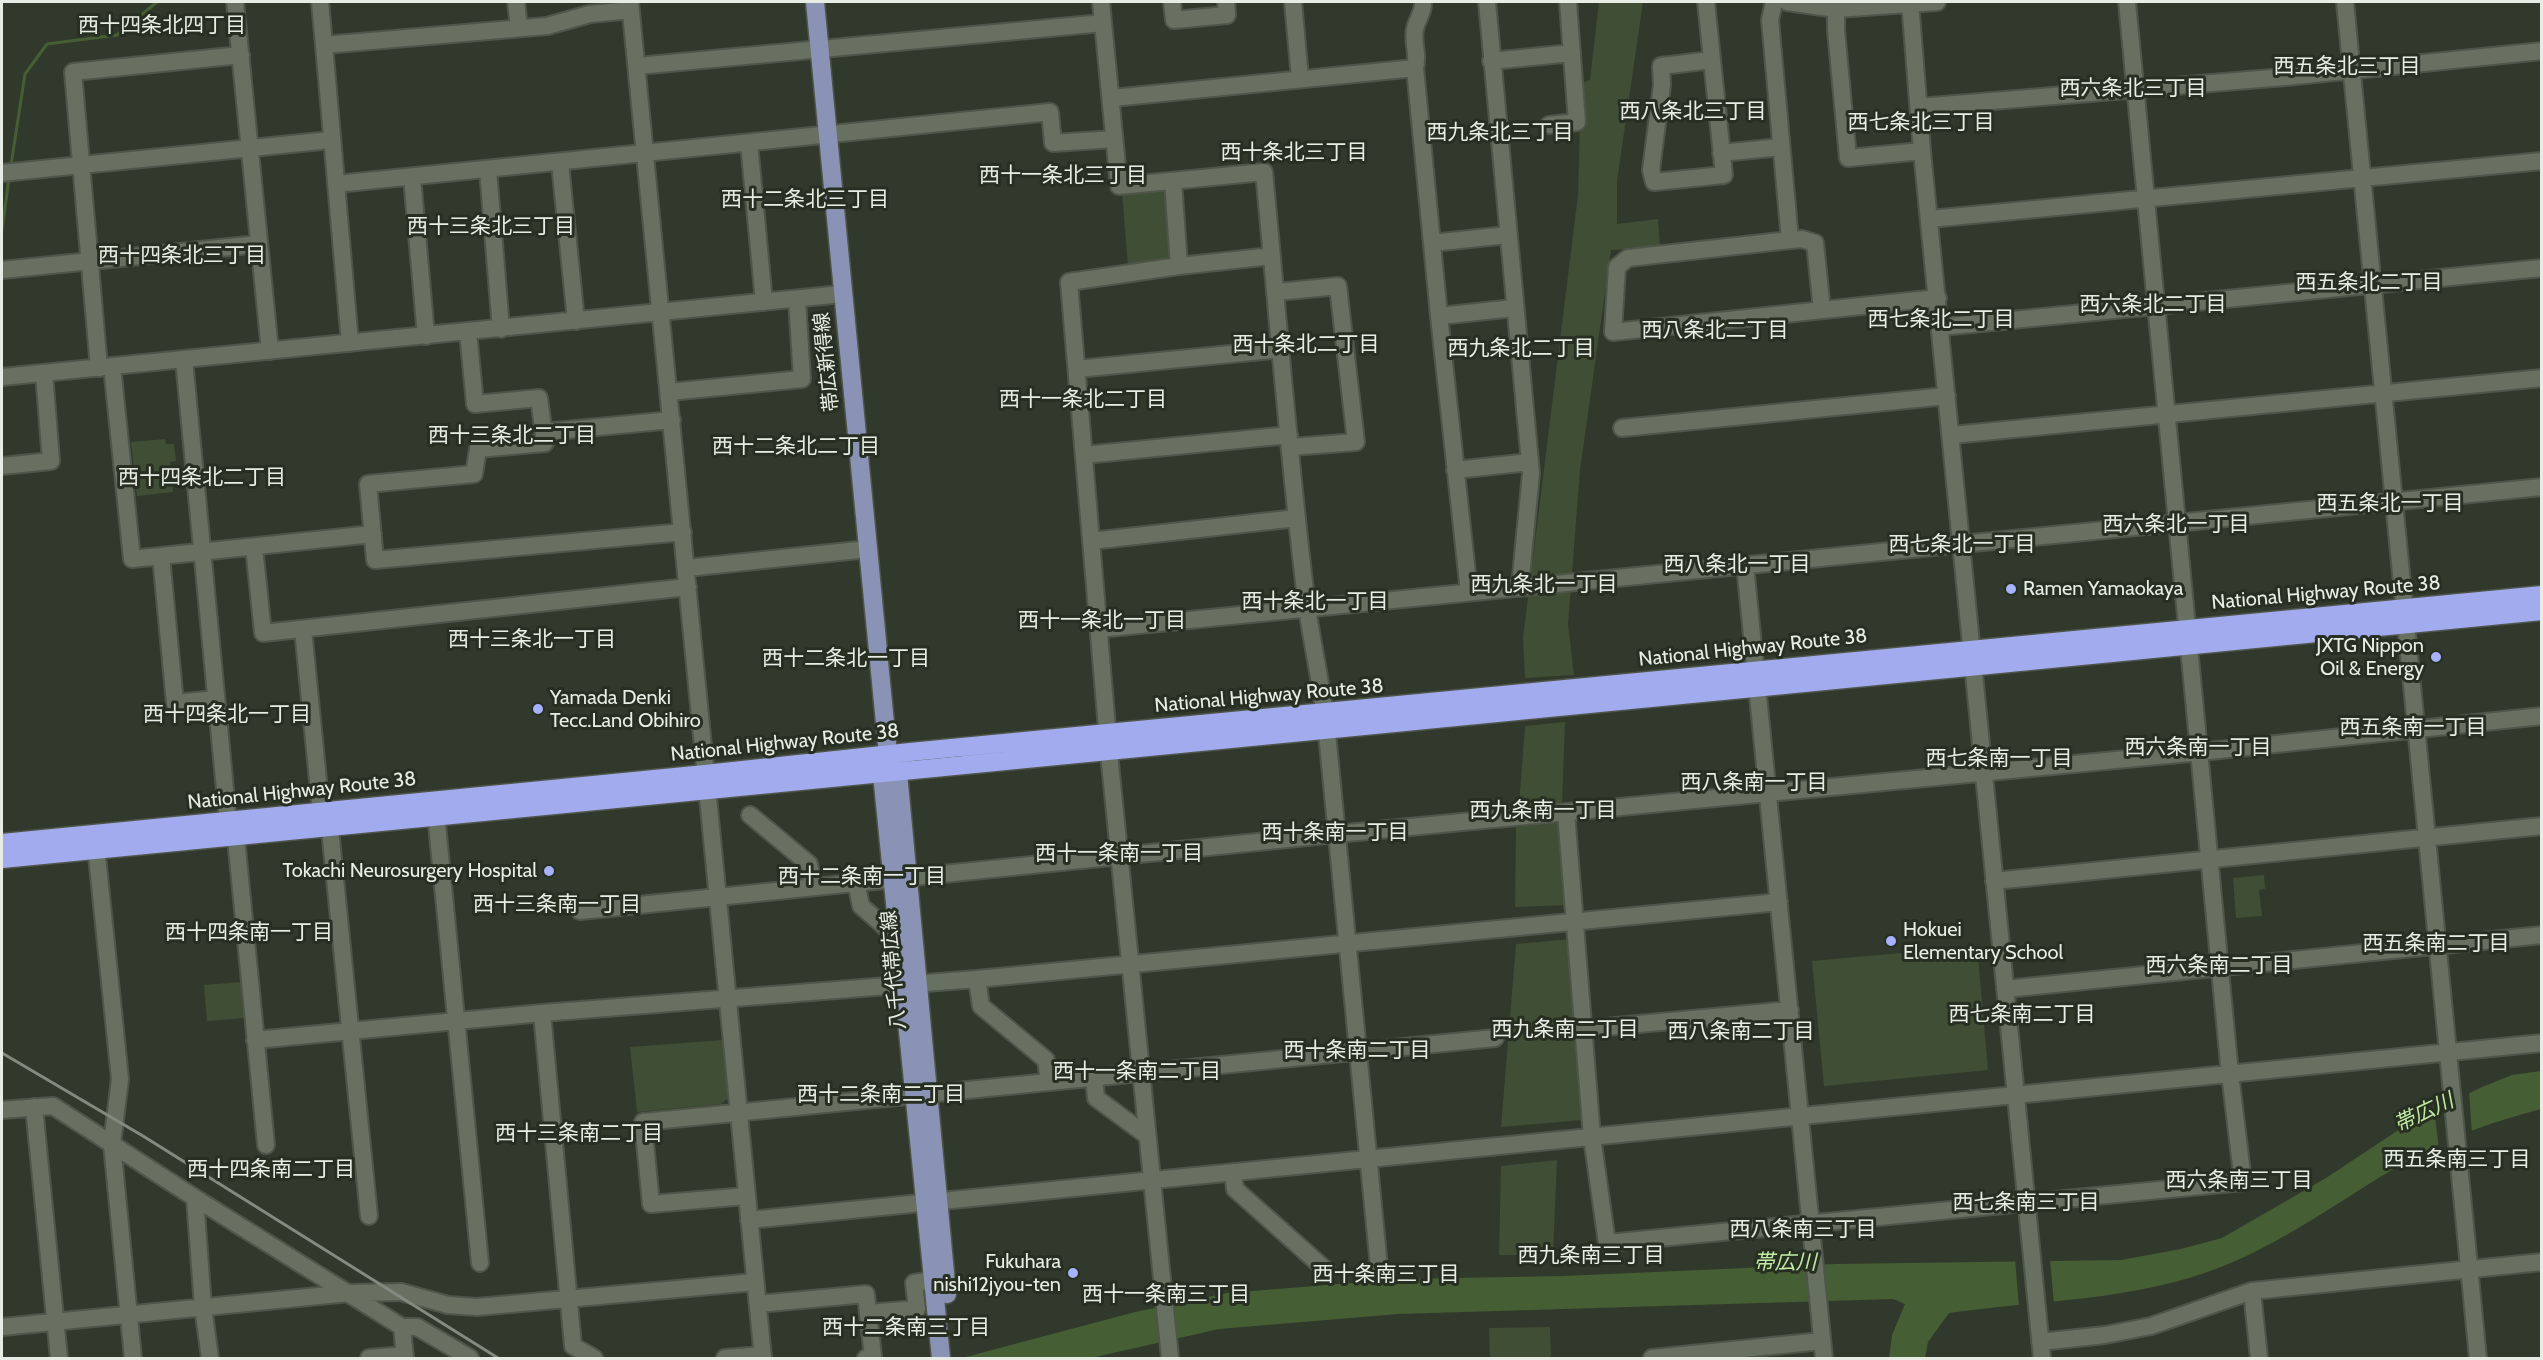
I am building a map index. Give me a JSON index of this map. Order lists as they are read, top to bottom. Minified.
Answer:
{"streets":{"highway":["National Highway Route 38"],"main road":["帯広新得線","八千代帯広線"]},"crossings":[["帯広新得線","National Highway Route 38"],["帯広新得線","八千代帯広線"],["National Highway Route 38","八千代帯広線"]],"districts":["西十四条北四丁目","西五条北三丁目","西六条北三丁目","西八条北三丁目","西七条北三丁目","西九条北三丁目","西十条北三丁目","西十一条北三丁目","西十二条北三丁目","西十三条北三丁目","西十四条北三丁目","西五条北二丁目","西六条北二丁目","西七条北二丁目","西八条北二丁目","西十条北二丁目","西九条北二丁目","西十一条北二丁目","西十三条北二丁目","西十二条北二丁目","西十四条北二丁目","西五条北一丁目","西六条北一丁目","西七条北一丁目","西八条北一丁目","西九条北一丁目","西十条北一丁目","西十一条北一丁目","西十三条北一丁目","西十二条北一丁目","西十四条北一丁目","西五条南一丁目","西六条南一丁目","西七条南一丁目","西八条南一丁目","西九条南一丁目","西十条南一丁目","西十一条南一丁目","西十二条南一丁目","西十三条南一丁目","西十四条南一丁目","西五条南二丁目","西六条南二丁目","西七条南二丁目","西九条南二丁目","西八条南二丁目","西十条南二丁目","西十一条南二丁目","西十二条南二丁目","西十三条南二丁目","西五条南三丁目","西十四条南二丁目","西六条南三丁目","西七条南三丁目","西八条南三丁目","西九条南三丁目","西十条南三丁目","西十一条南三丁目","西十二条南三丁目"],"water":["帯広川"],"places":["Ramen Yamaokaya","JXTG Nippon Oil & Energy","Yamada Denki Tecc.Land Obihiro","Tokachi Neurosurgery Hospital","Hokuei Elementary School","Fukuhara nishi12jyou-ten"]}
